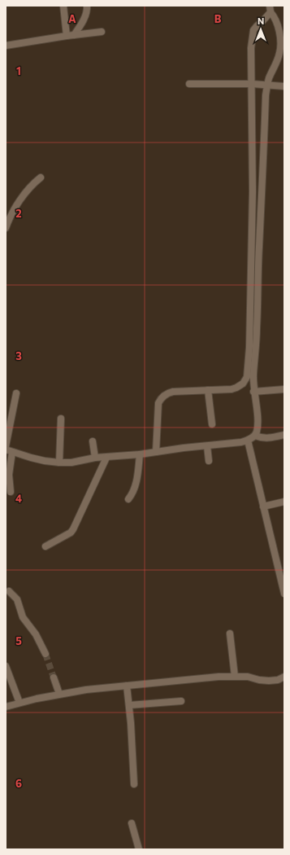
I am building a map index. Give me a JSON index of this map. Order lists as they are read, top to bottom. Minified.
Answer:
{"north":"top","grid":{"columns":["A","B"],"rows":["1","2","3","4","5","6"]}}
